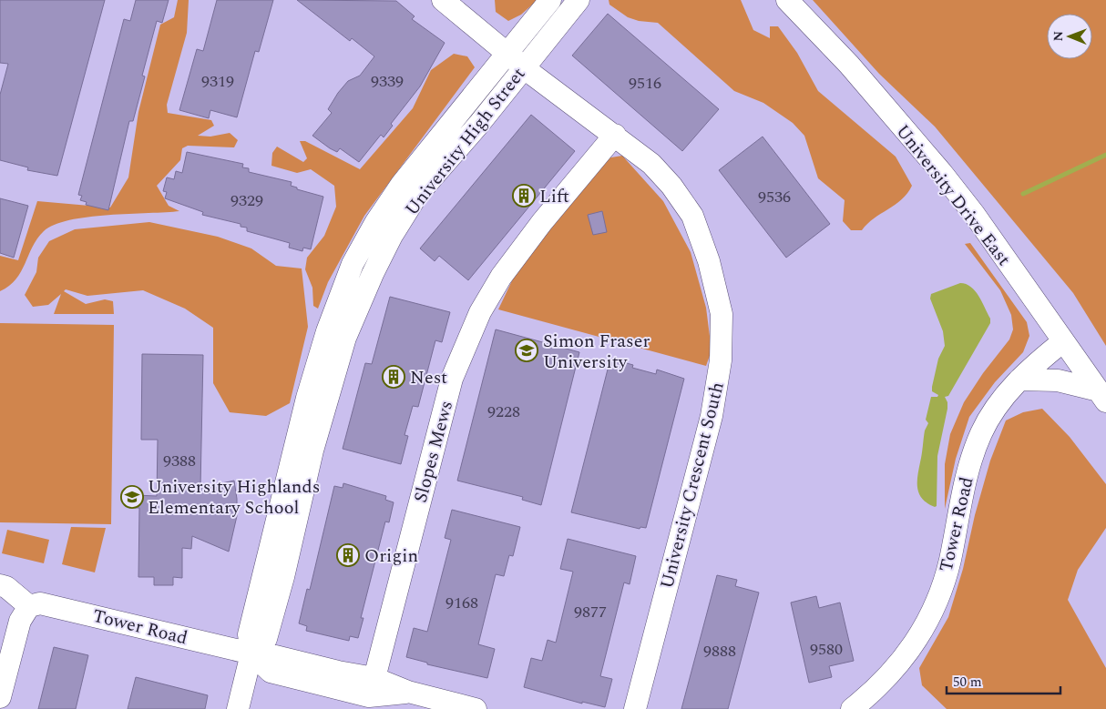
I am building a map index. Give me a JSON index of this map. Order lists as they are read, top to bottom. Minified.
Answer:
{"streets":{"street":["University High Street","University Drive East","Slopes Mews","University Crescent South","Tower Road"]},"crossings":[["University High Street","University Crescent South"],["University High Street","Tower Road"],["University Drive East","Tower Road"],["Slopes Mews","University Crescent South"]],"places":{"building":["Lift","Nest","Origin"],"school or university":["Simon Fraser University","University Highlands Elementary School"]},"house_numbers":["9319","9339","9516","9536","9329","9228","9388","9168","9877","9580","9888"],"scale_bar":"50 m","north":"left"}
